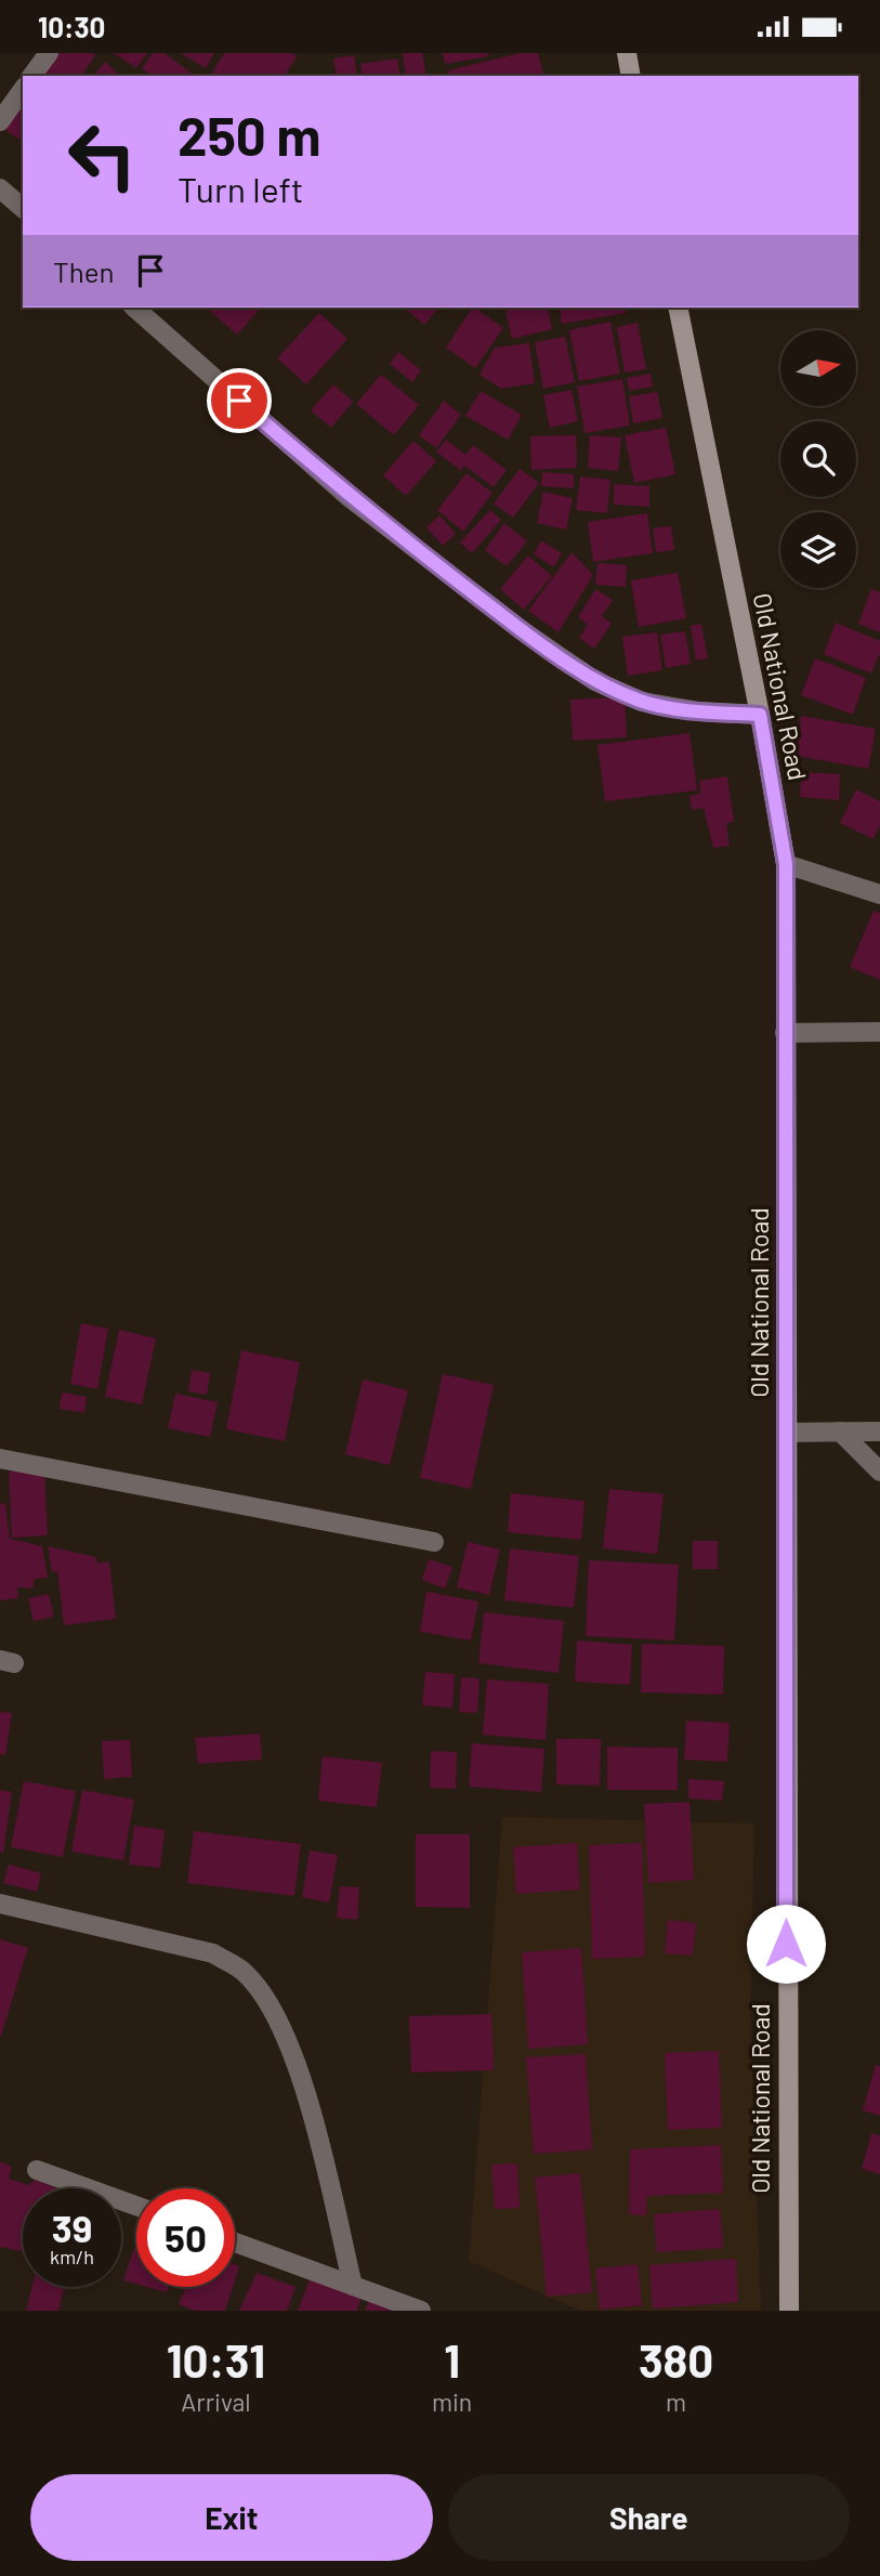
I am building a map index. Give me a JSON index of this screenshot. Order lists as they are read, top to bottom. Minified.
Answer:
{"streets":{"main road":["Old National Road"]},"north":"right","page":{"status":"10:30","turn":["250 m","Turn left"],"then":"Then","speed":"39 km/h","limit":"50","eta":["10:31","Arrival","1","min","380","m"],"buttons":["Exit","Share"]}}
